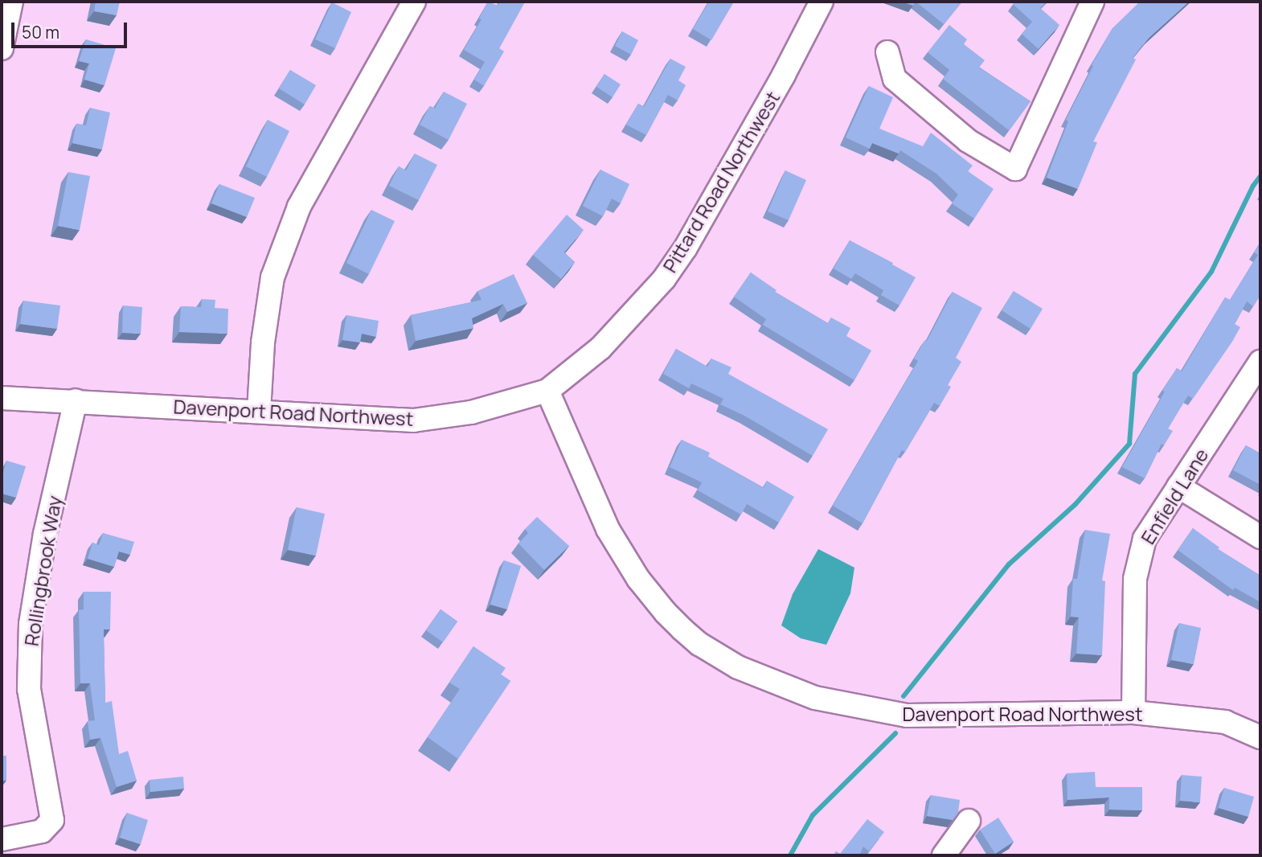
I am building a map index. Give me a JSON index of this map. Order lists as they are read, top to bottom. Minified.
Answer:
{"streets":{"street":["Pittard Road Northwest","Davenport Road Northwest","Enfield Lane","Rollingbrook Way"]},"crossings":[["Pittard Road Northwest","Davenport Road Northwest"],["Davenport Road Northwest","Enfield Lane"],["Davenport Road Northwest","Rollingbrook Way"]],"scale_bar":"50 m"}
